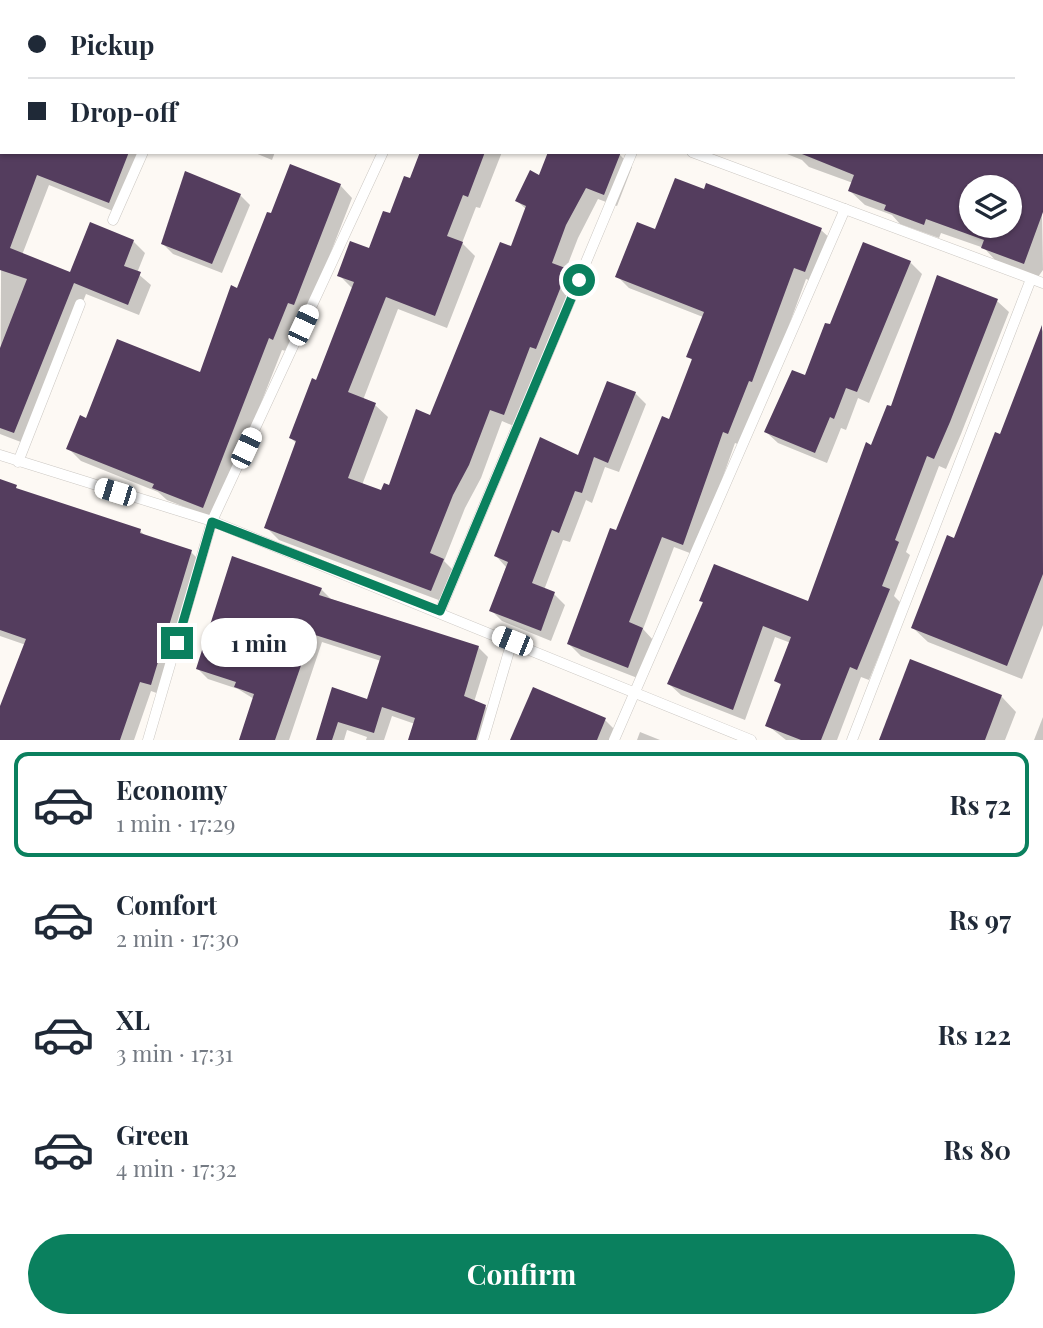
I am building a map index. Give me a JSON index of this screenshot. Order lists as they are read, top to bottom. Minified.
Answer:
{"page":{"banner":["Pickup","Drop-off"],"bubble":"1 min","list":[{"name":"Economy","note":"1 min · 17:29","value":"Rs 72"},{"name":"Comfort","note":"2 min · 17:30","value":"Rs 97"},{"name":"XL","note":"3 min · 17:31","value":"Rs 122"},{"name":"Green","note":"4 min · 17:32","value":"Rs 80"}],"buttons":"Confirm"}}
